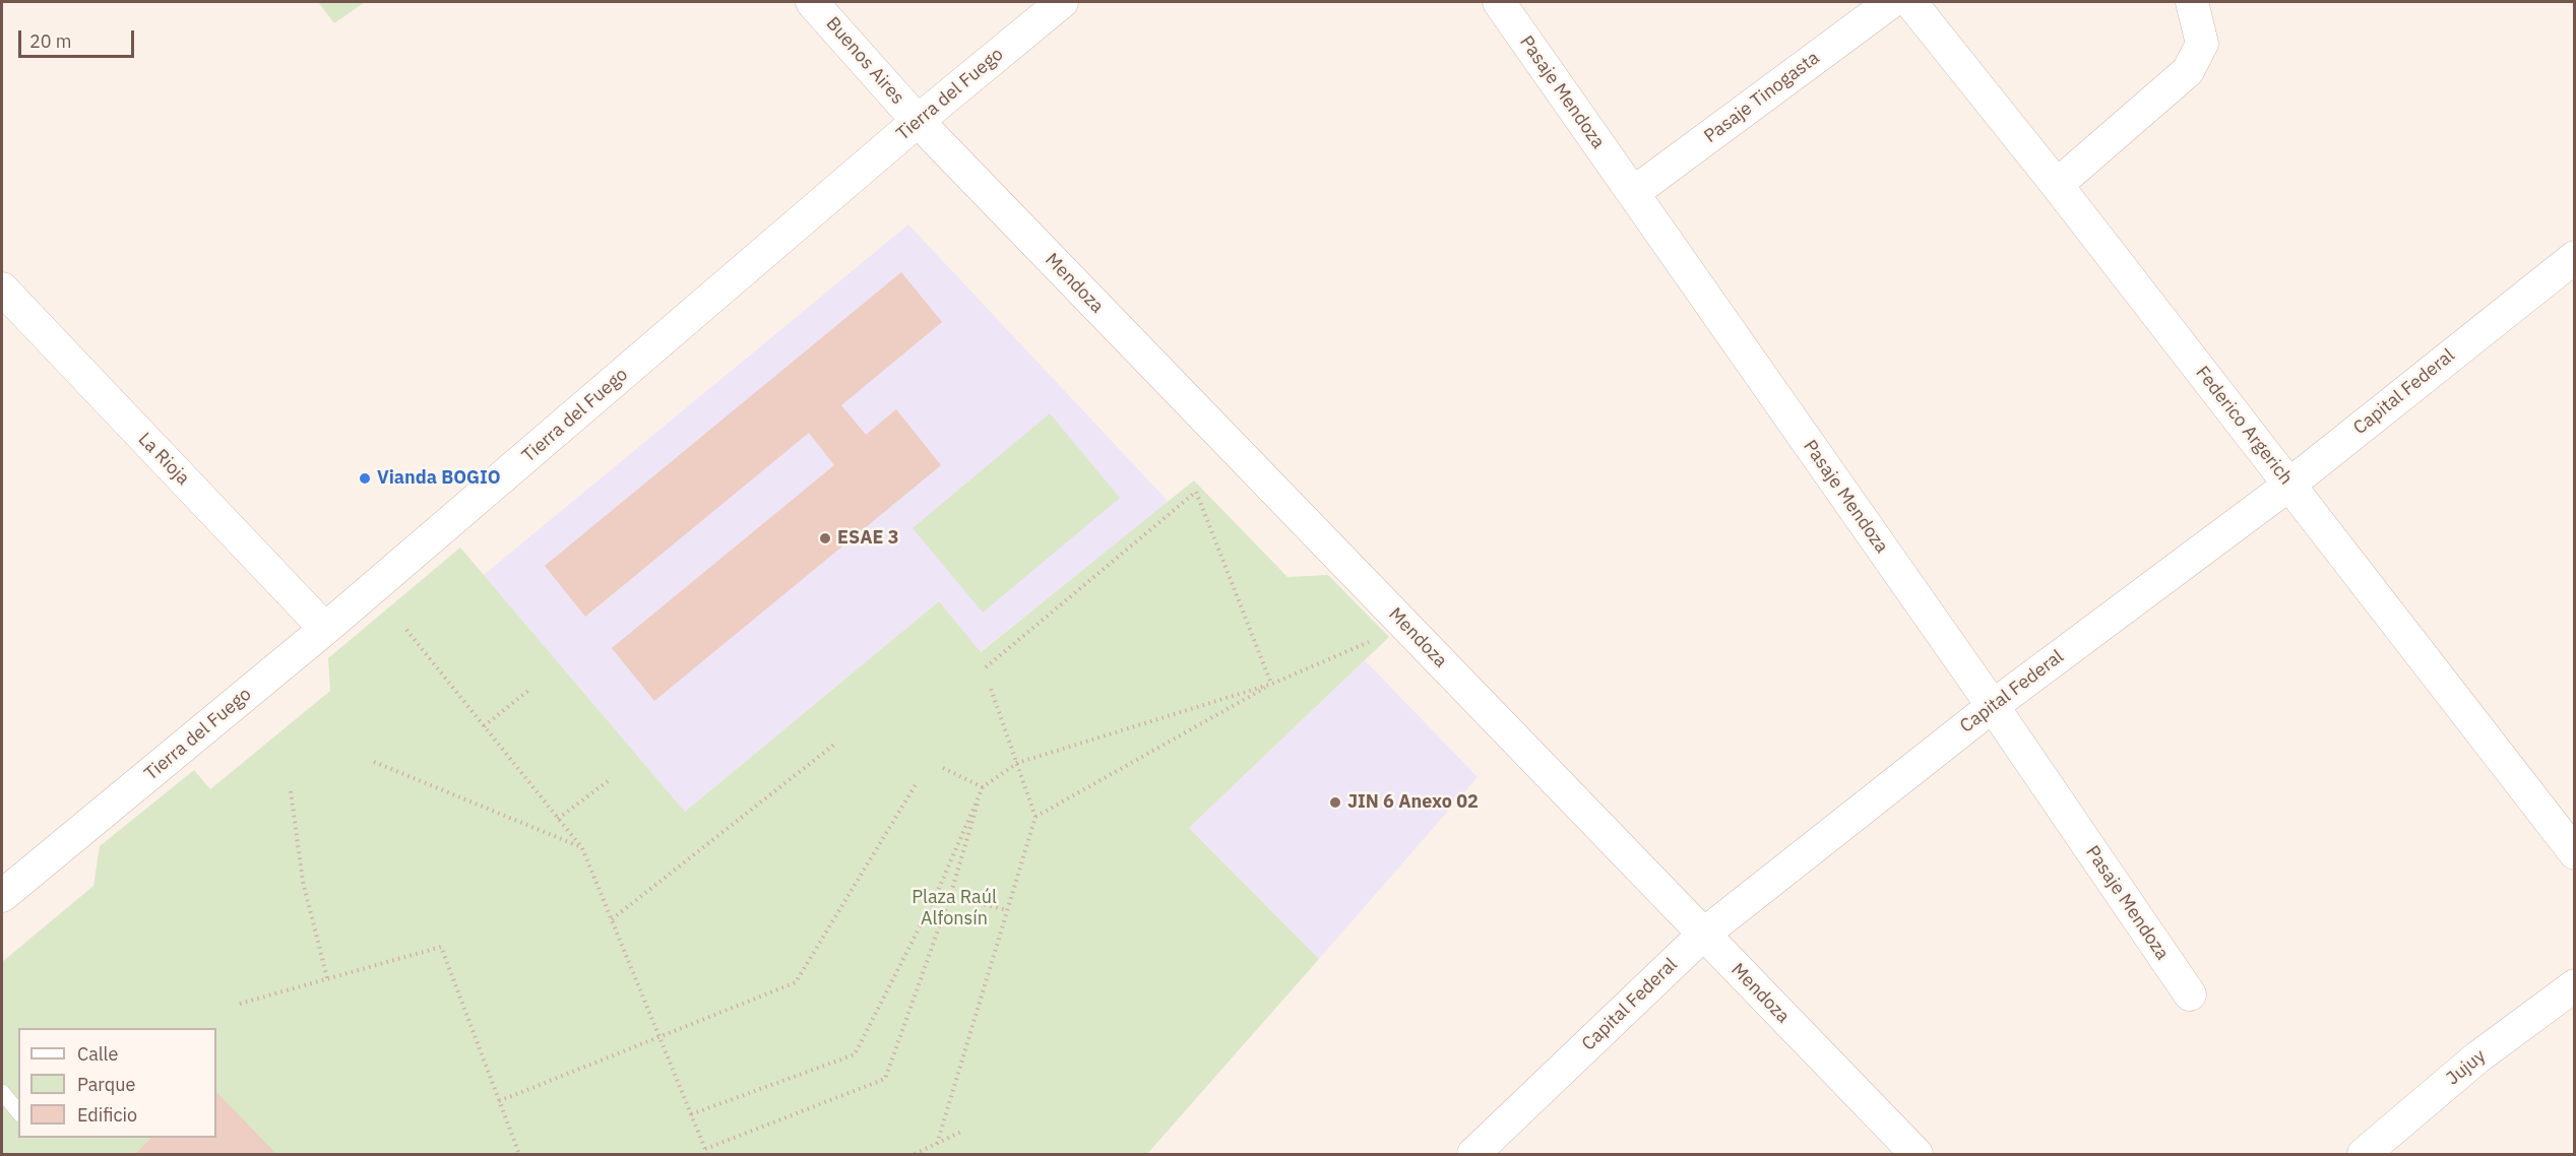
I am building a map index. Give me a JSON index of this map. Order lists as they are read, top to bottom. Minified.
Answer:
{"streets":{"street":["Buenos Aires","Pasaje Mendoza","Tierra del Fuego","Pasaje Tinogasta","Mendoza","Capital Federal","Federico Argerich","La Rioja","Jujuy"]},"crossings":[["Buenos Aires","Tierra del Fuego"],["Buenos Aires","Mendoza"],["Pasaje Mendoza","Pasaje Tinogasta"],["Pasaje Mendoza","Capital Federal"],["Tierra del Fuego","Mendoza"],["Tierra del Fuego","La Rioja"],["Mendoza","Capital Federal"],["Capital Federal","Federico Argerich"]],"parks":["Plaza Raúl Alfonsín"],"places":["Vianda BOGIO","ESAE 3","JIN 6 Anexo 02"],"legend":["Calle","Parque","Edificio"],"scale_bar":"20 m"}
